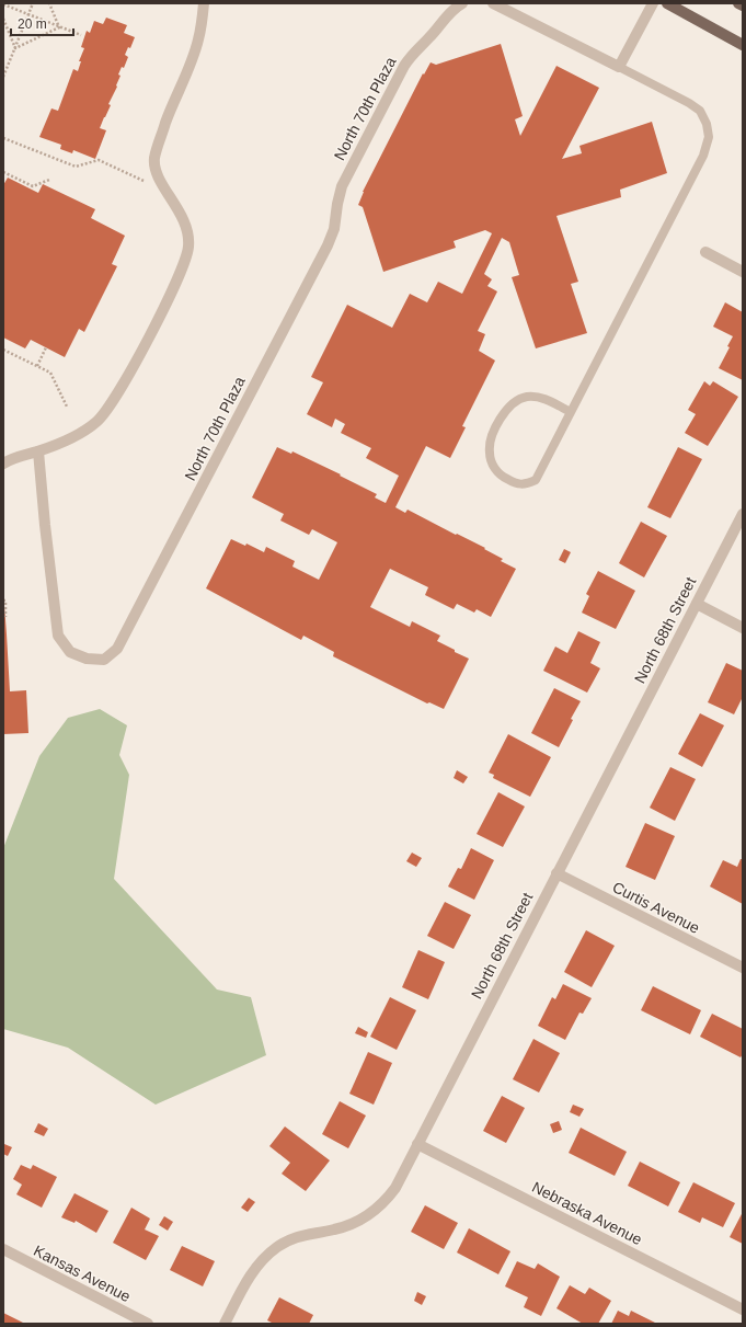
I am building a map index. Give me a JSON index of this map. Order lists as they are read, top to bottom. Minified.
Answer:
{"streets":{"street":["North 70th Plaza","North 68th Street","Curtis Avenue","Nebraska Avenue","Kansas Avenue"]},"crossings":[["North 68th Street","Curtis Avenue"],["North 68th Street","Nebraska Avenue"]],"scale_bar":"20 m"}
